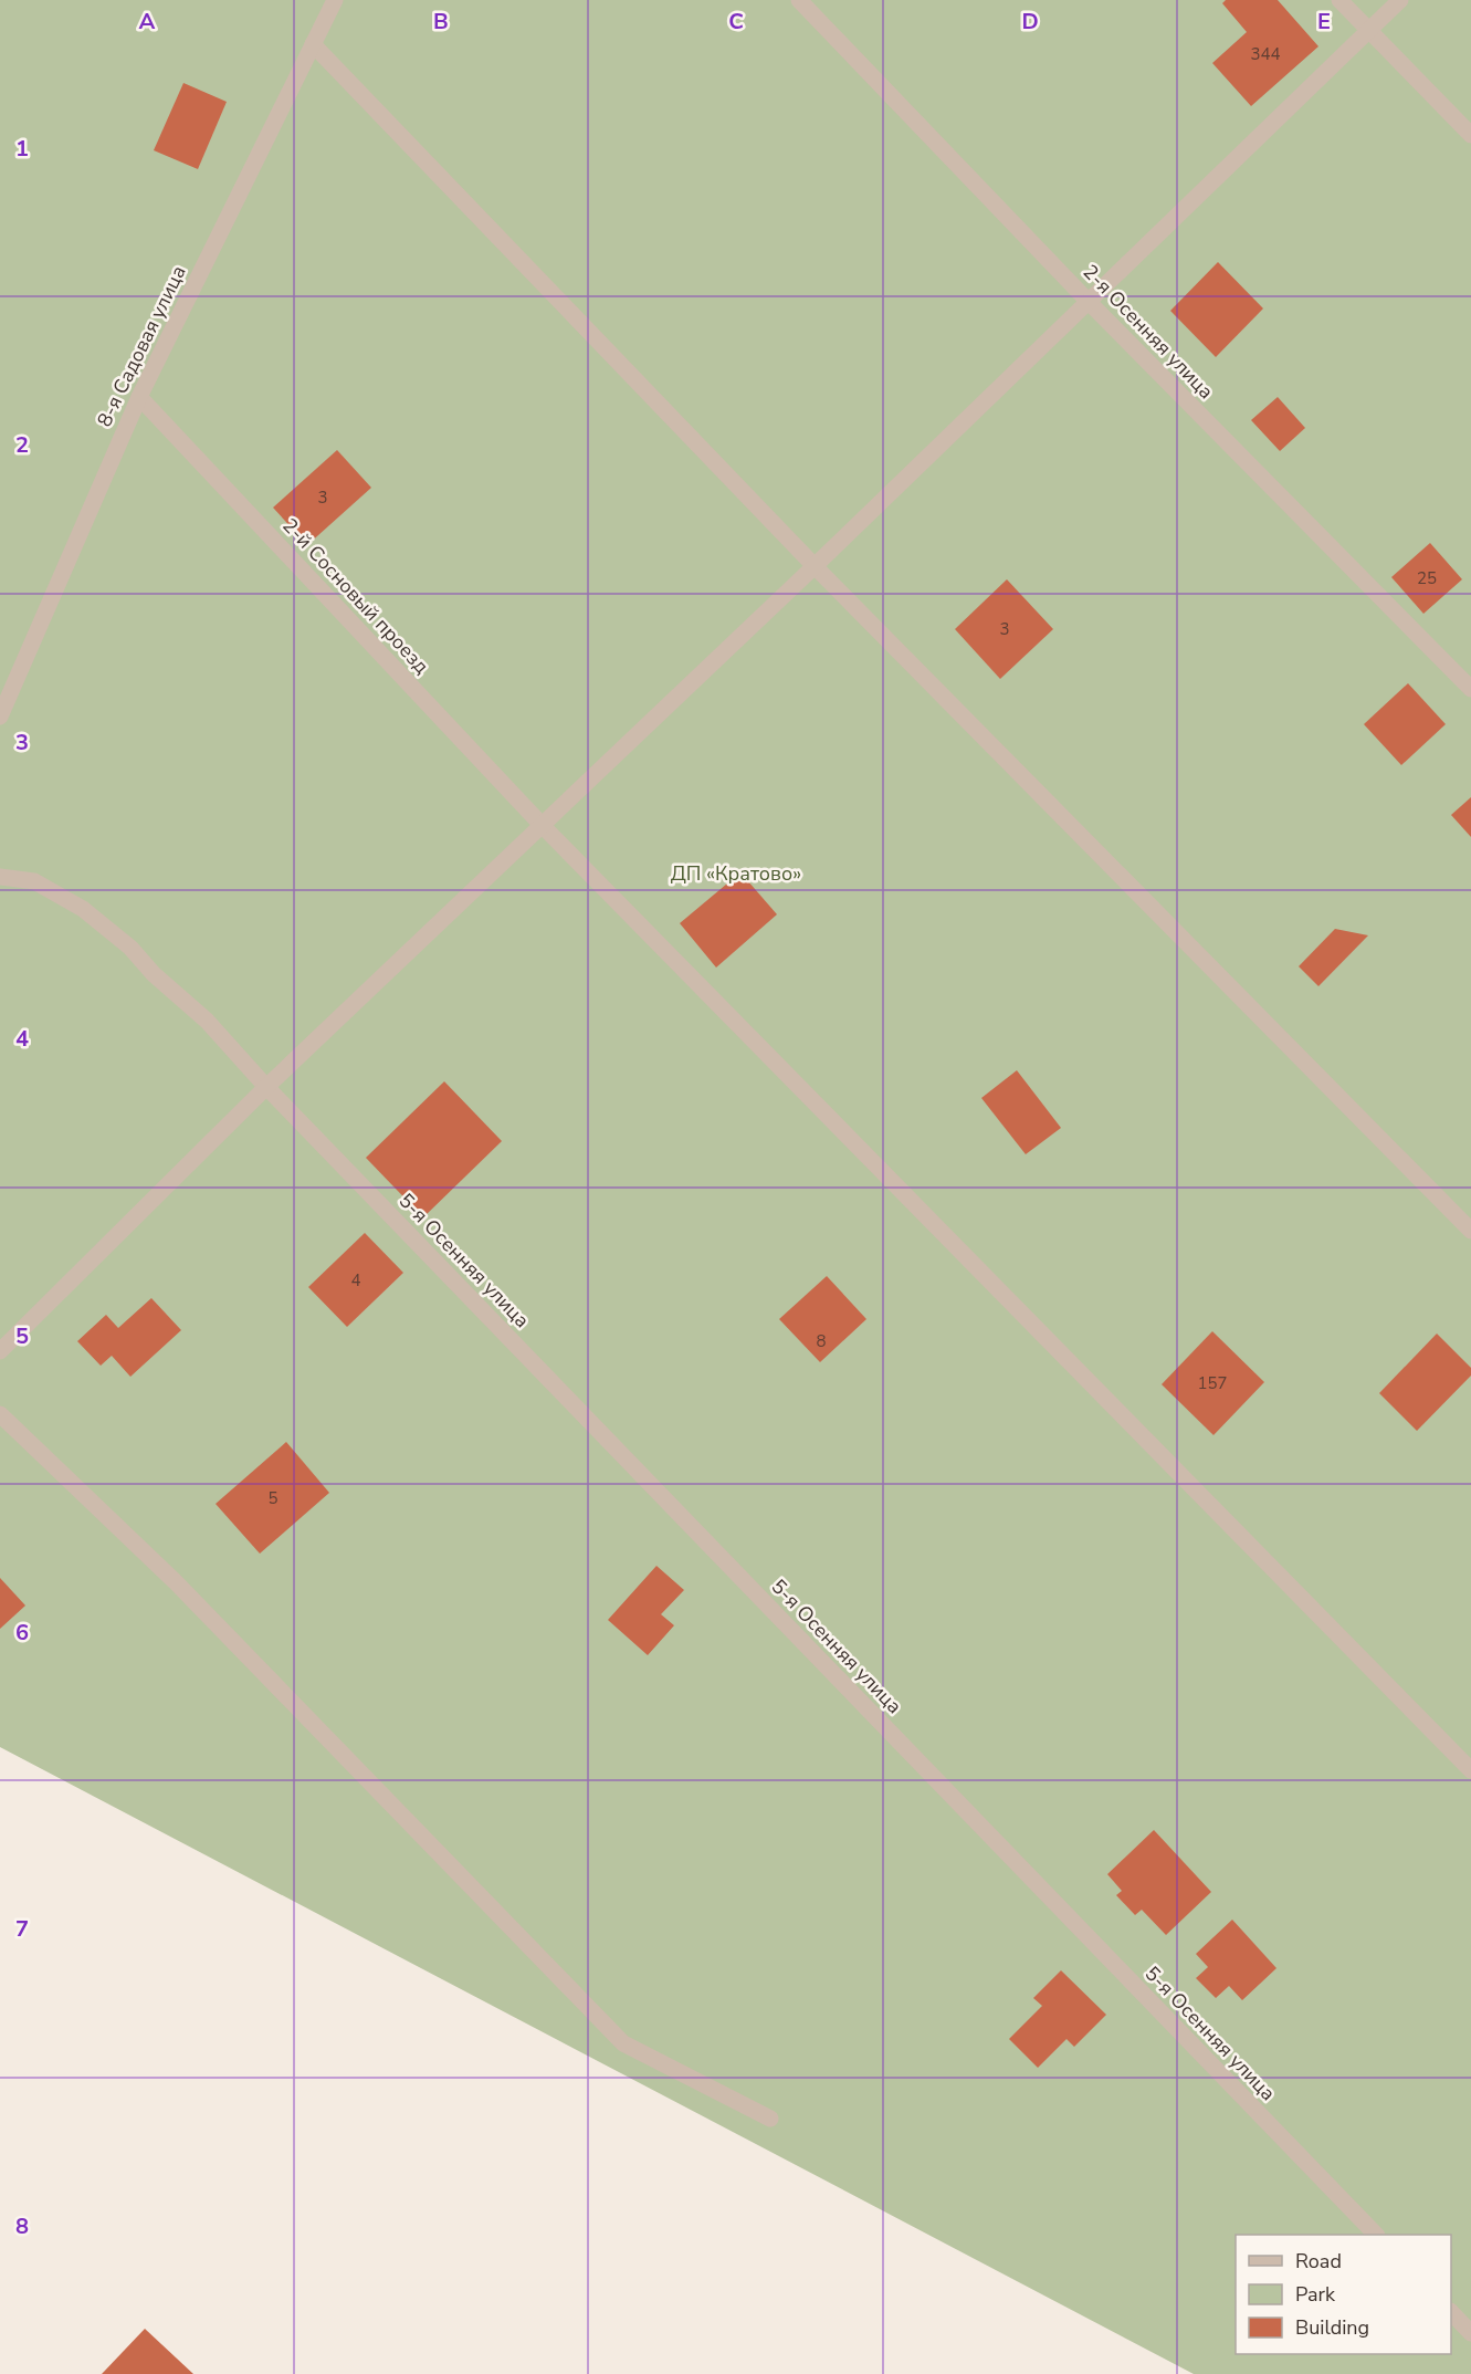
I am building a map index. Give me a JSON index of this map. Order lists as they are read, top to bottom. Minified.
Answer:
{"streets":{"street":["2-я Осенняя улица","8-я Садовая улица","2-й Сосновый проезд","5-я Осенняя улица"]},"crossings":[["8-я Садовая улица","2-й Сосновый проезд"]],"parks":["ДП «Кратово»"],"house_numbers":["344","3","25","3","4","8","157","5"],"legend":["Road","Park","Building"],"grid":{"columns":["A","B","C","D","E"],"rows":["1","2","3","4","5","6","7","8"]}}
